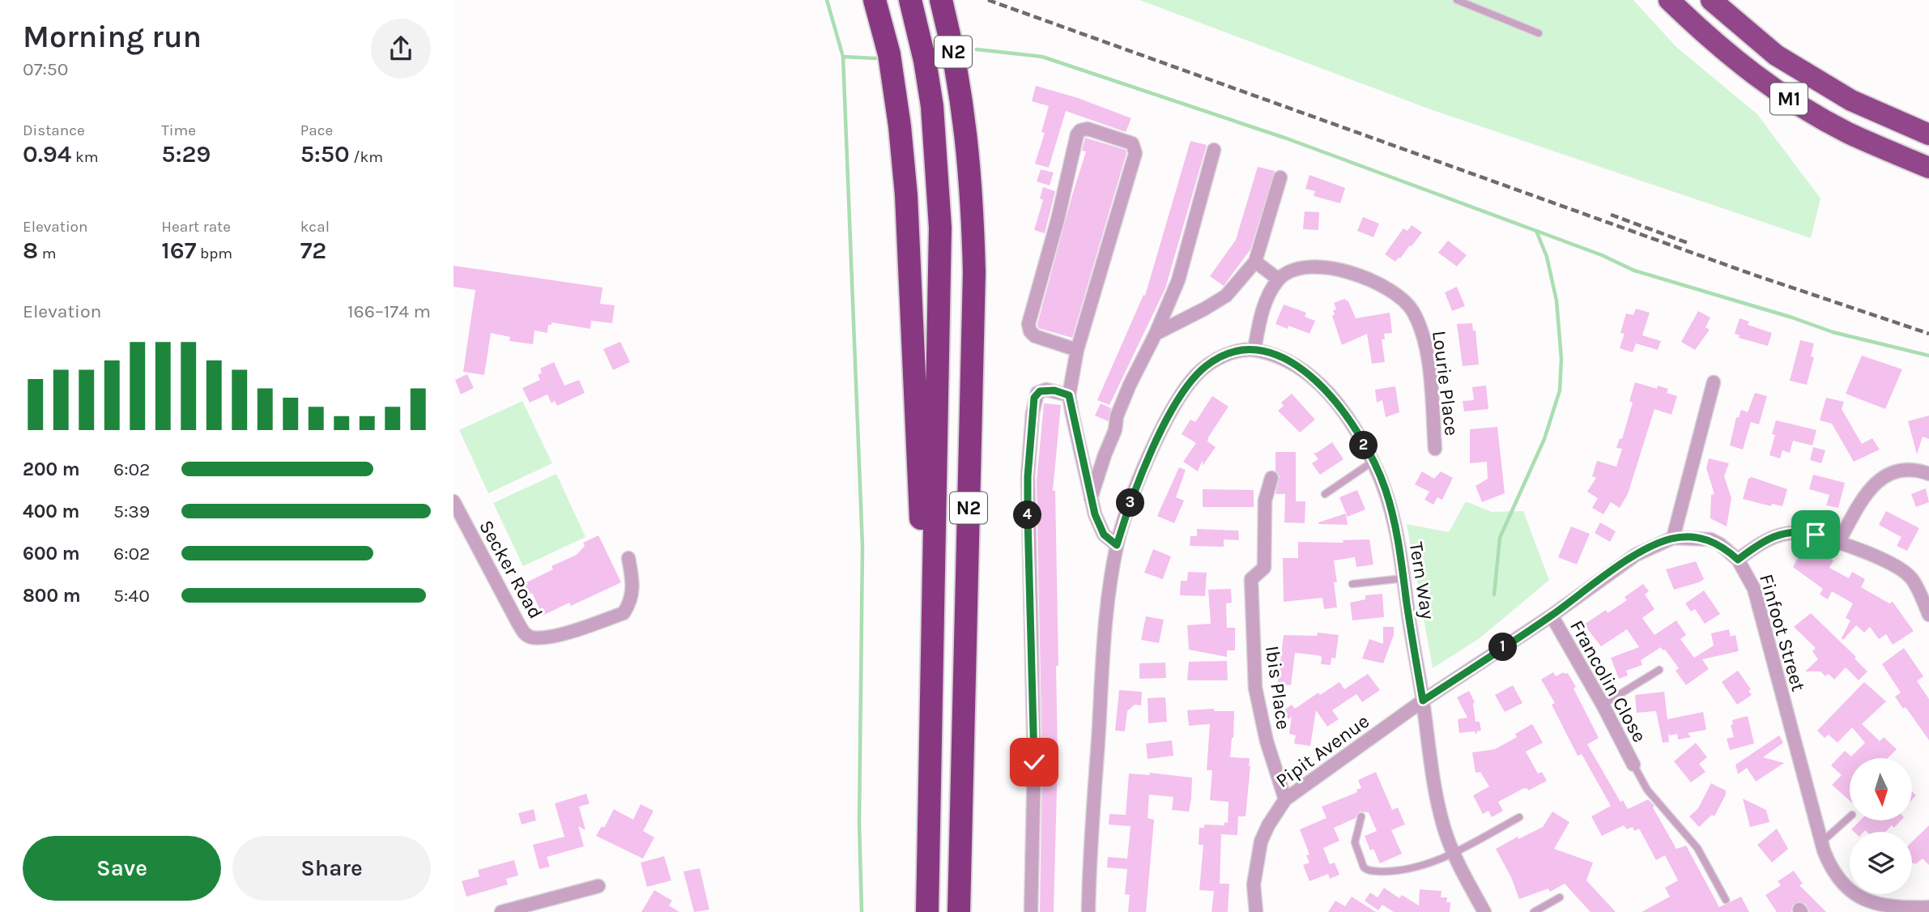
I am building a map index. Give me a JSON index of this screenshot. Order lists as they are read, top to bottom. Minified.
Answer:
{"streets":{"highway":["N2","M1"],"street":["Lourie Place","Secker Road","Tern Way","Finfoot Street","Francolin Close","Ibis Place","Pipit Avenue"]},"crossings":[["Tern Way","Finfoot Street"],["Tern Way","Pipit Avenue"],["Finfoot Street","Francolin Close"],["Finfoot Street","Pipit Avenue"],["Ibis Place","Pipit Avenue"]],"north":"bottom","page":{"heading":["Morning run","07:50"],"stats":[["Distance","0.94 km"],["Time","5:29"],["Pace","5:50 /km"],["Elevation","8 m"],["Heart rate","167 bpm"],["kcal","72"]],"chart":["Elevation","166–174 m"],"pins":["2","3","4","1"],"list":[{"name":"200 m","note":"6:02"},{"name":"400 m","note":"5:39"},{"name":"600 m","note":"6:02"},{"name":"800 m","note":"5:40"}],"buttons":["Save","Share"]}}
